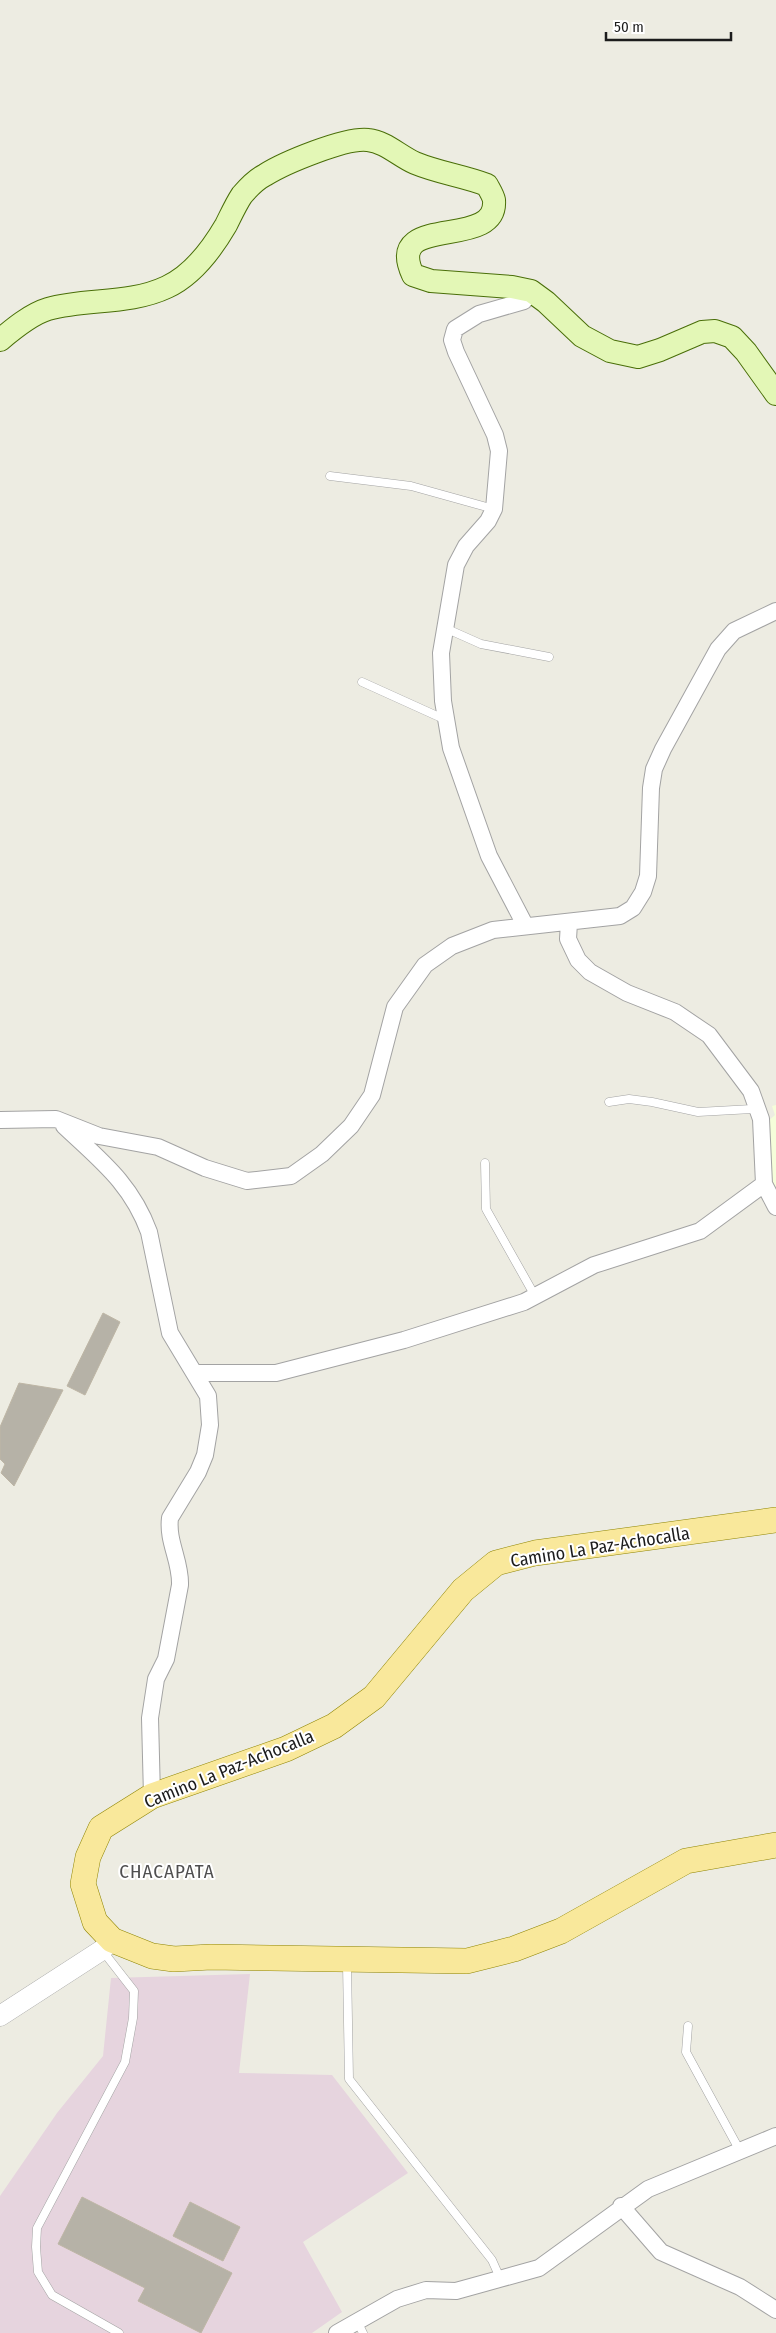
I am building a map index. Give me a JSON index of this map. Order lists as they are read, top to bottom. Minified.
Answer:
{"streets":{"main road":["Camino La Paz-Achocalla"]},"districts":["CHACAPATA"],"scale_bar":"50 m"}
